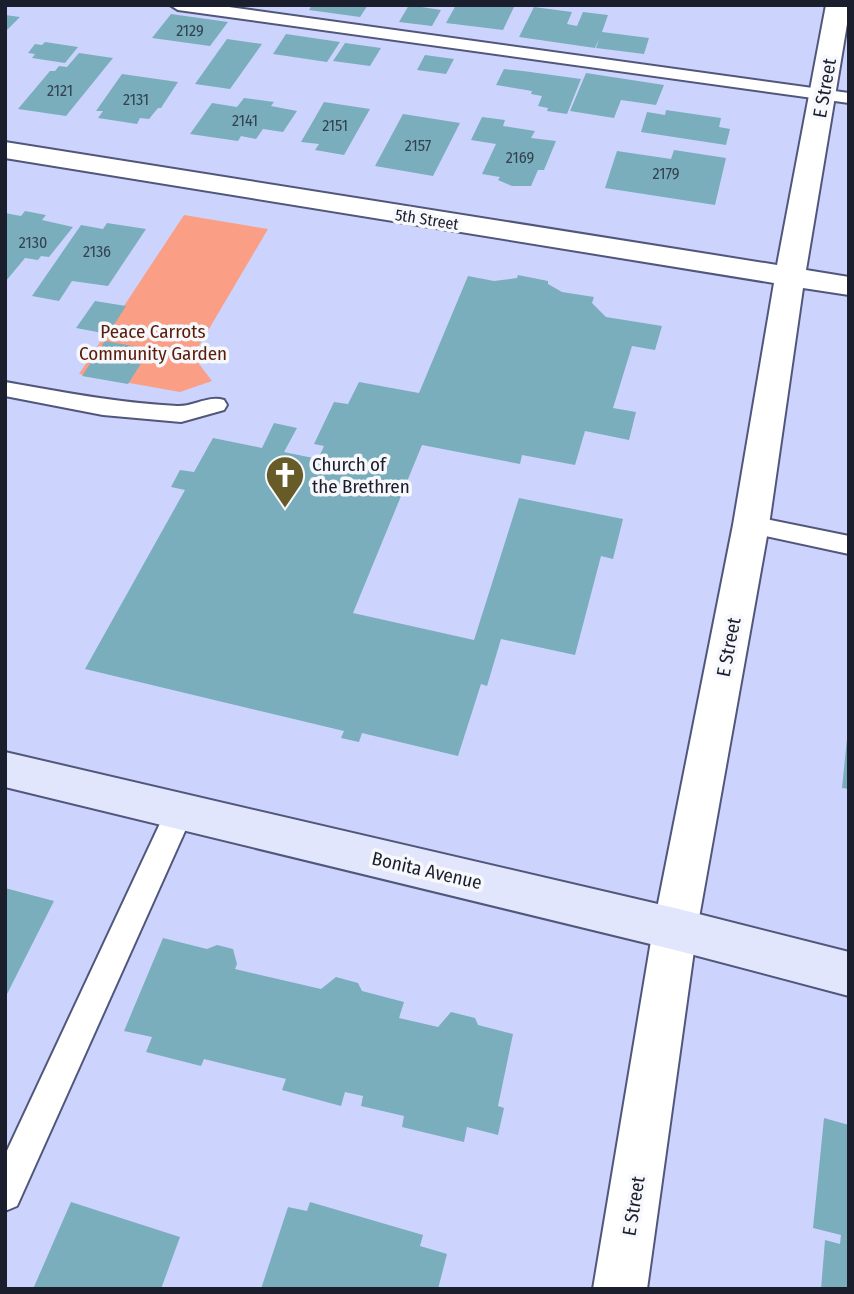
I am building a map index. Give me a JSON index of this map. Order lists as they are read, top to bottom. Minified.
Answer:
{"streets":{"main road":["Bonita Avenue"],"street":["E Street","5th Street"]},"crossings":[["E Street","5th Street"],["E Street","Bonita Avenue"]],"parks":["Peace Carrots Community Garden"],"places":{"church":["Church of the Brethren"]},"house_numbers":["2129","2121","2131","2141","2151","2157","2169","2179","2130","2136"]}
